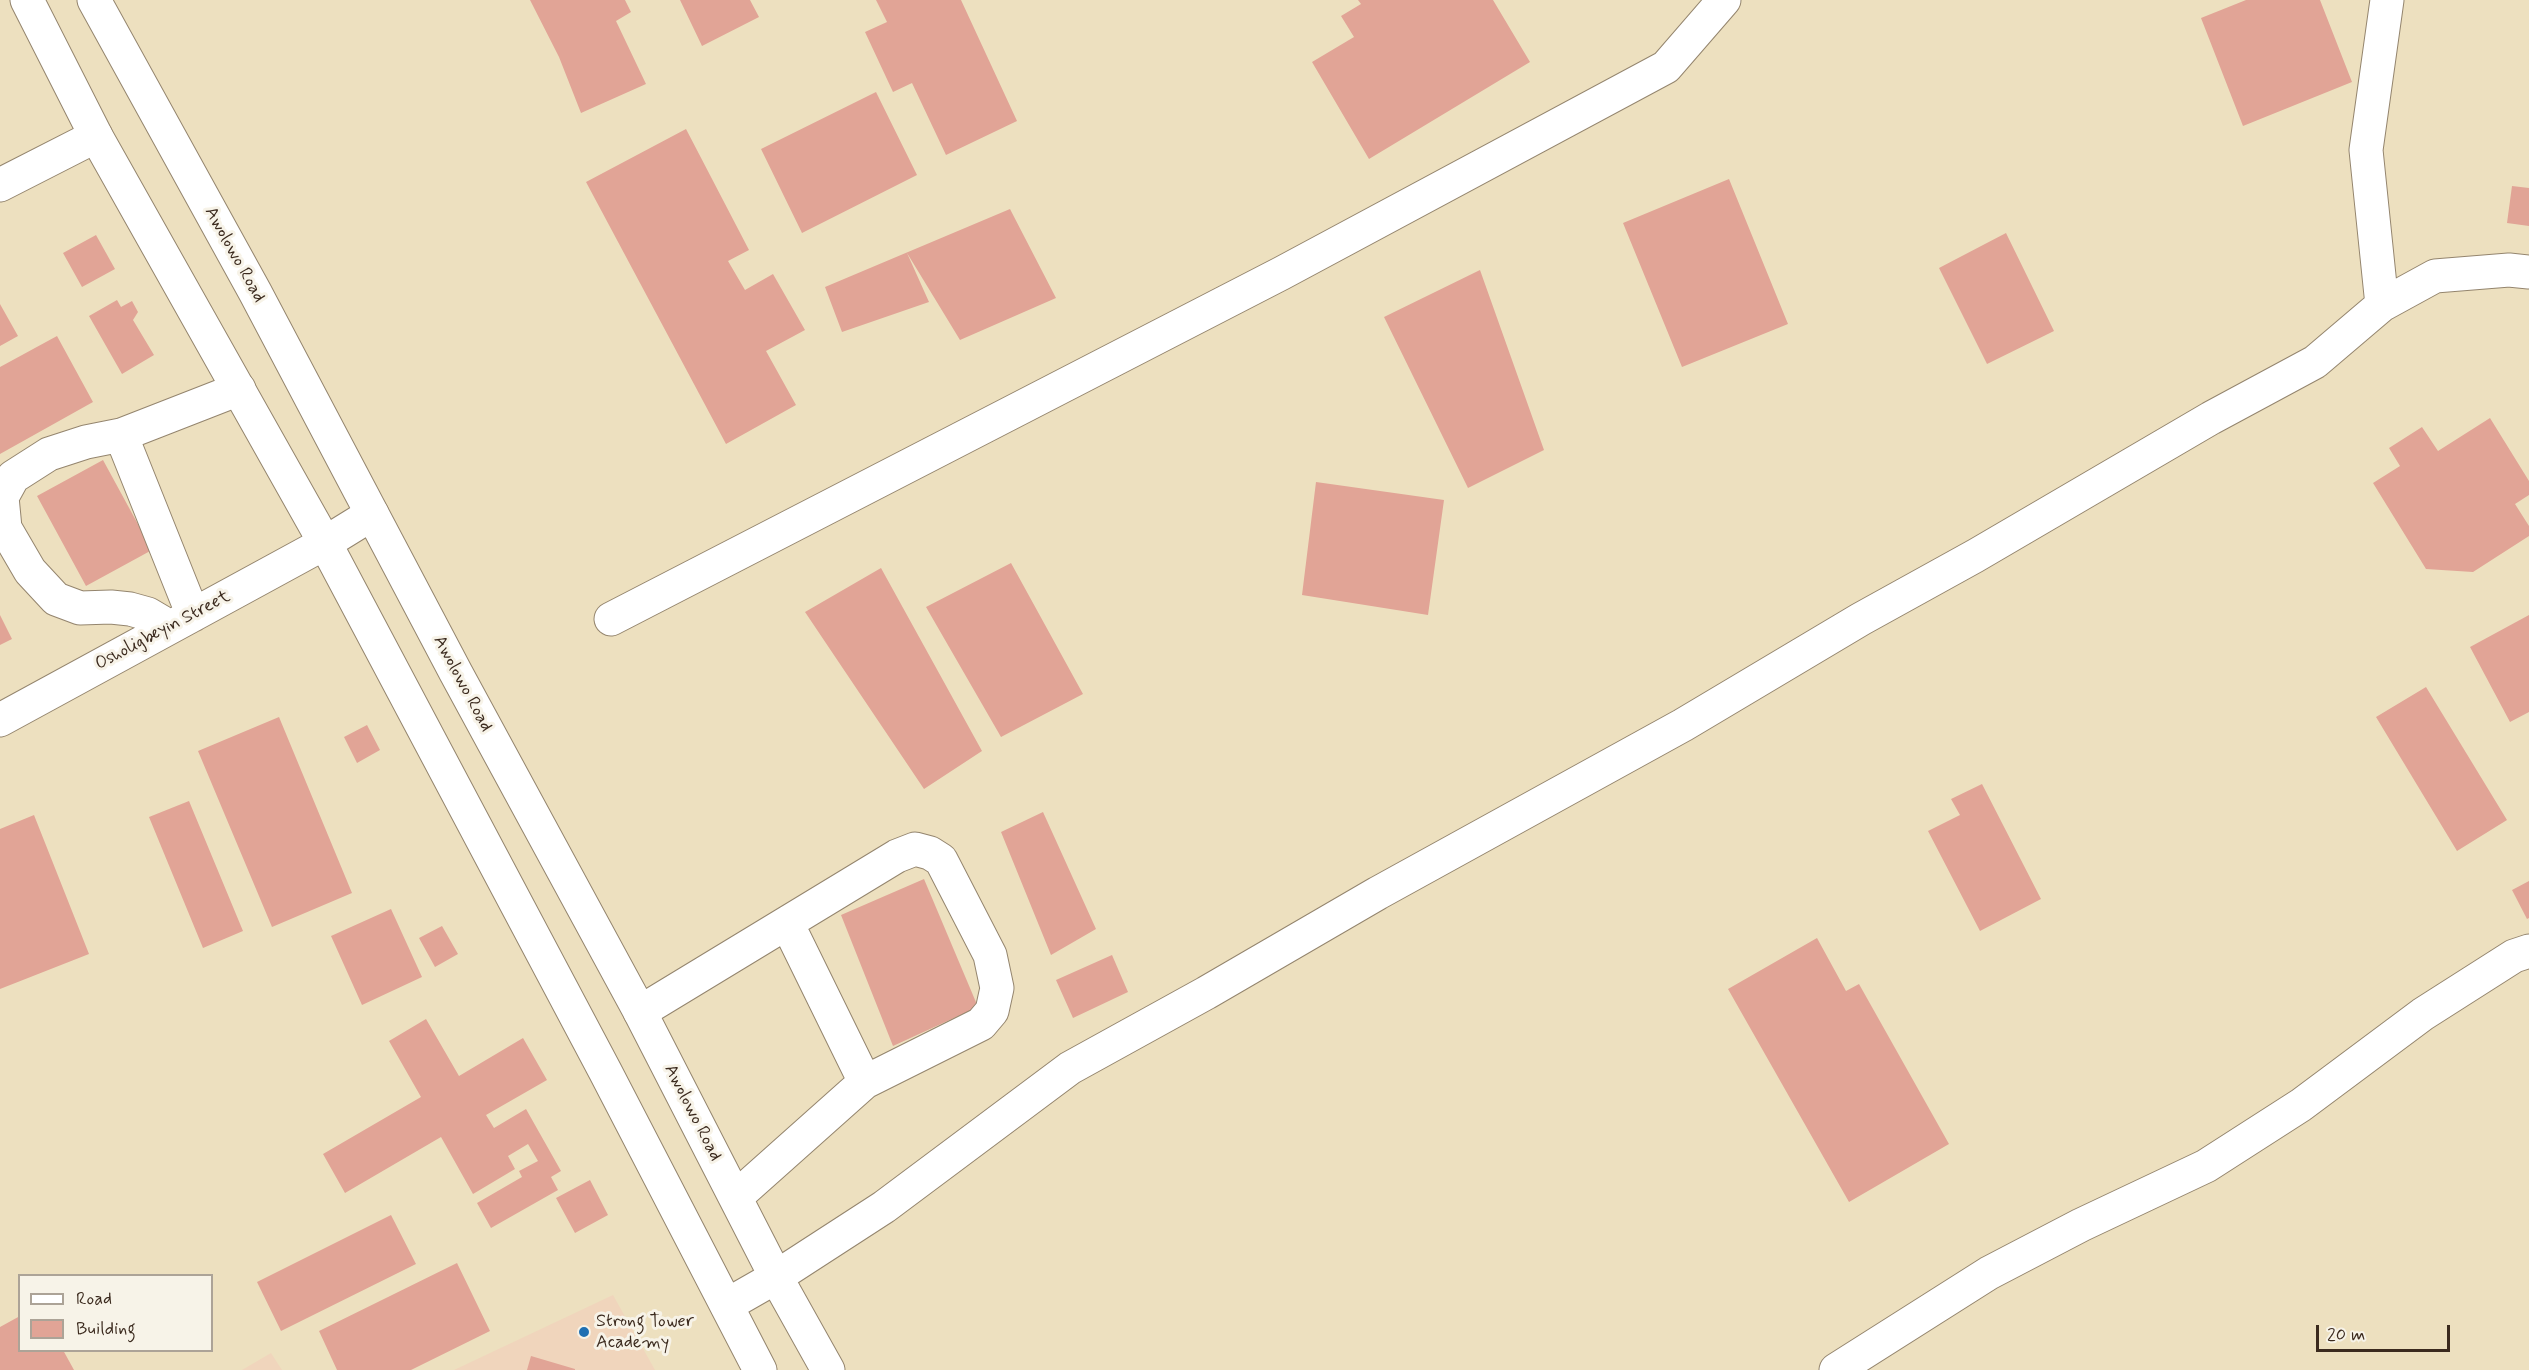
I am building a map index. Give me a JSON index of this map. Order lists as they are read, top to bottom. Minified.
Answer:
{"streets":{"street":["Awolowo Road","Osholigbeyin Street"]},"crossings":[["Awolowo Road","Osholigbeyin Street"]],"places":["Strong Tower Academy"],"legend":["Road","Building"],"scale_bar":"20 m"}
